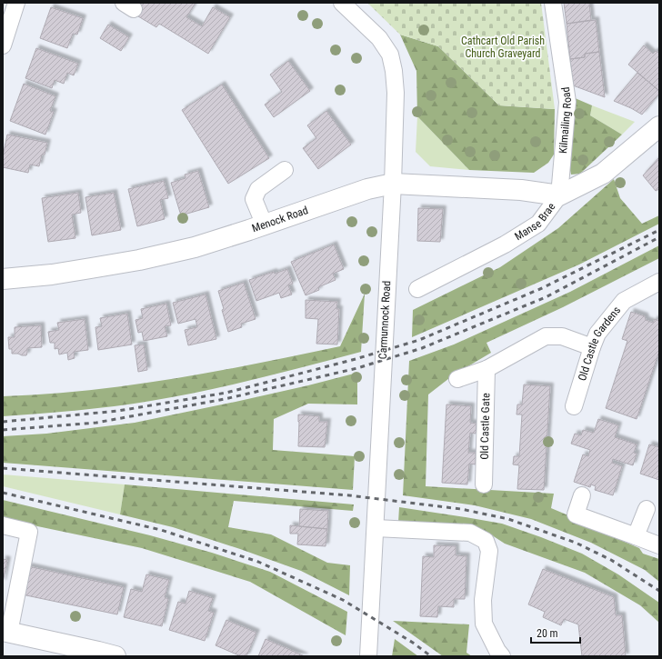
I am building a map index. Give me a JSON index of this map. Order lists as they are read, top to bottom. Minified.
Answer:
{"streets":{"main road":["Menock Road","Manse Brae"],"street":["Kilmailing Road","Carmunnock Road","Old Castle Gardens","Old Castle Gate"]},"crossings":[["Kilmailing Road","Menock Road"],["Kilmailing Road","Manse Brae"],["Menock Road","Manse Brae"],["Menock Road","Carmunnock Road"]],"parks":["Cathcart Old Parish Church Graveyard"],"scale_bar":"20 m"}
